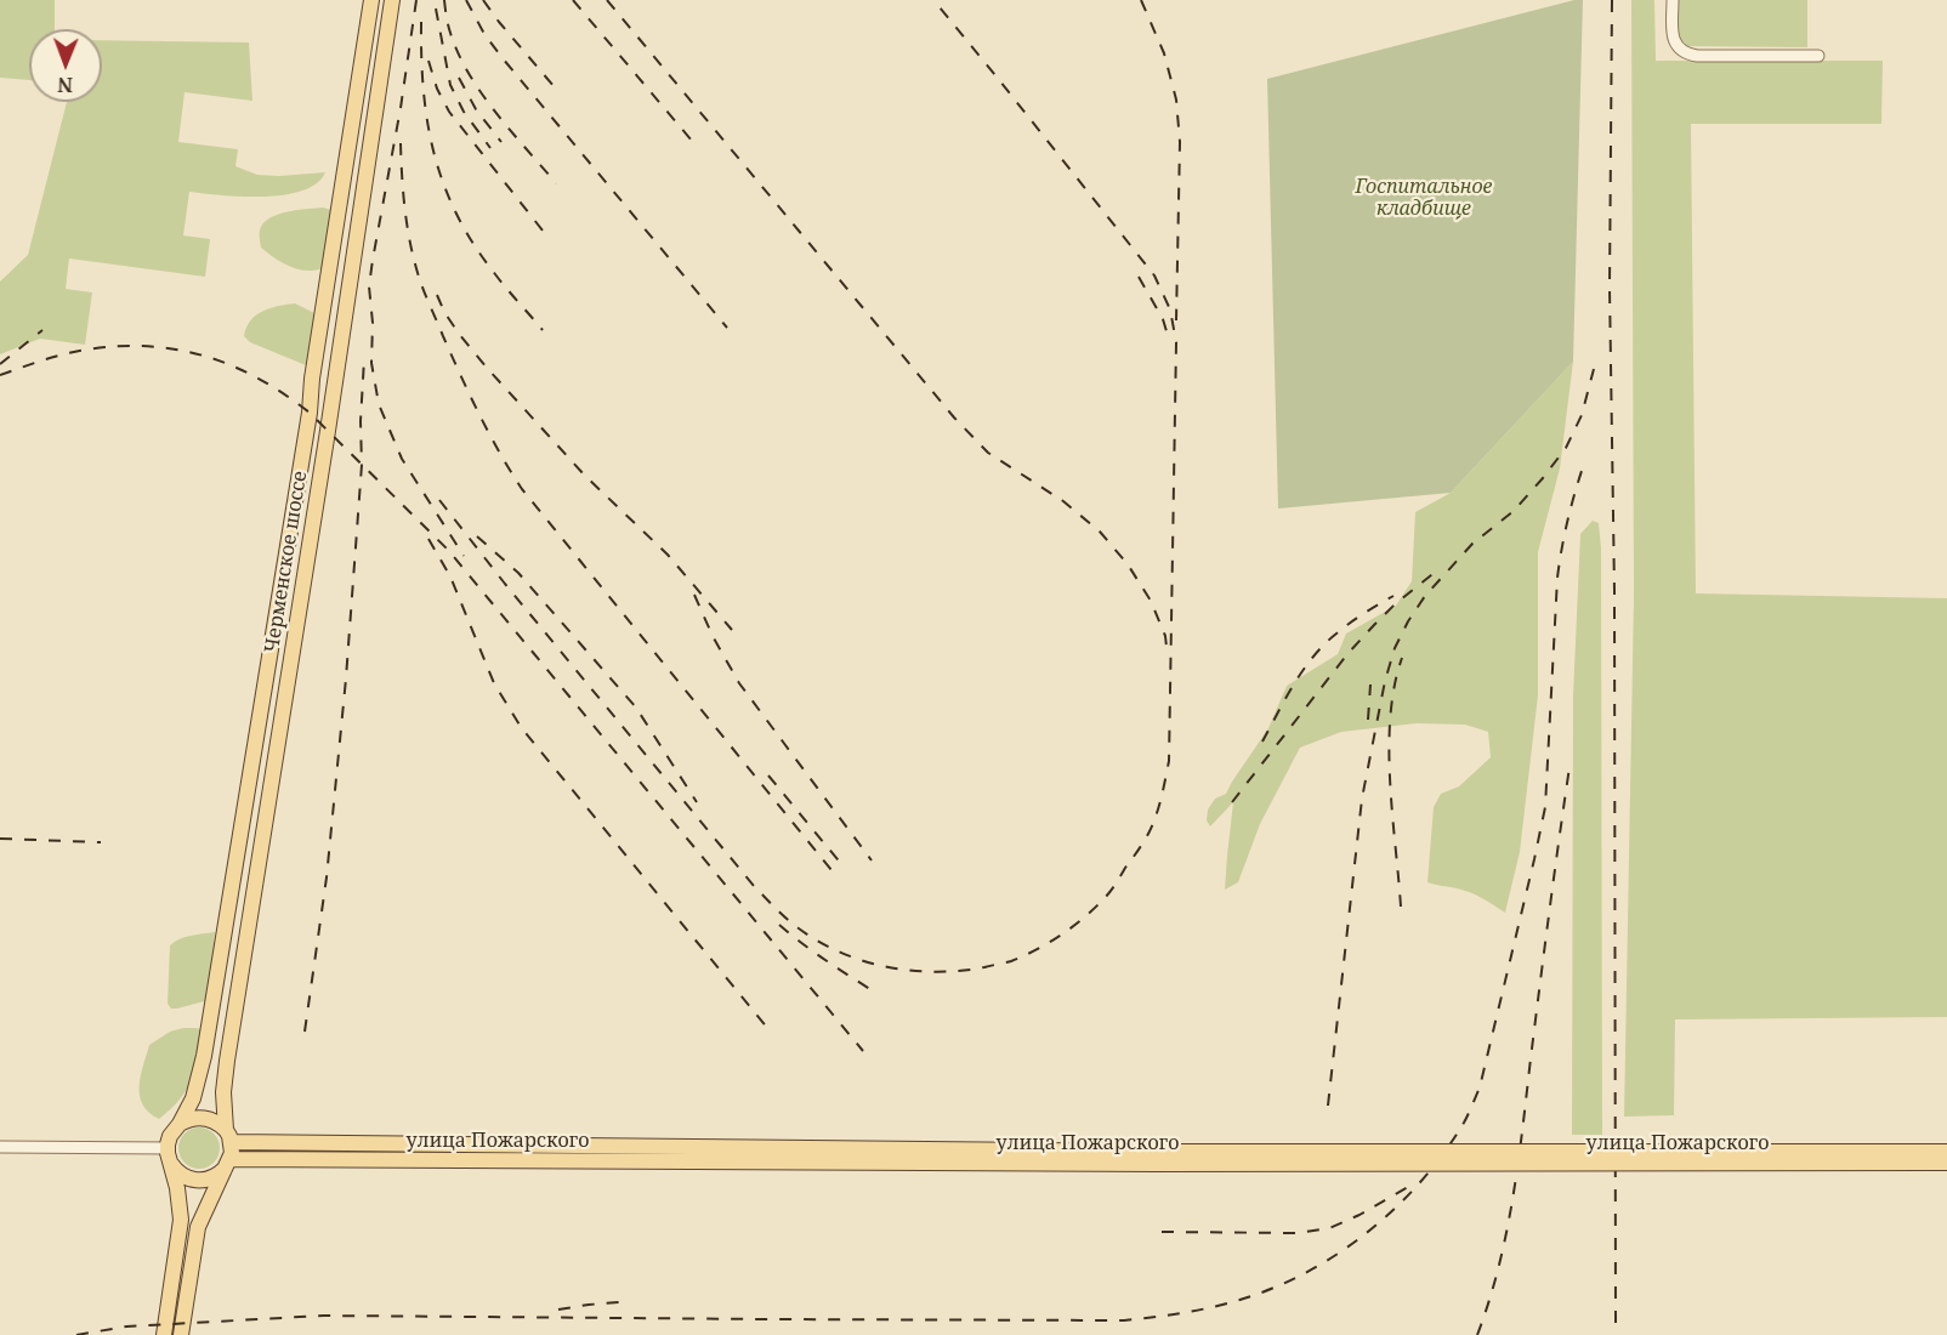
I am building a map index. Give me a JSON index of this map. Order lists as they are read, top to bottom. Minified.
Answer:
{"streets":{"main road":["Черменское шоссе","улица Пожарского"]},"crossings":[["Черменское шоссе","улица Пожарского"]],"parks":["Госпитальное кладбище"],"north":"bottom"}
